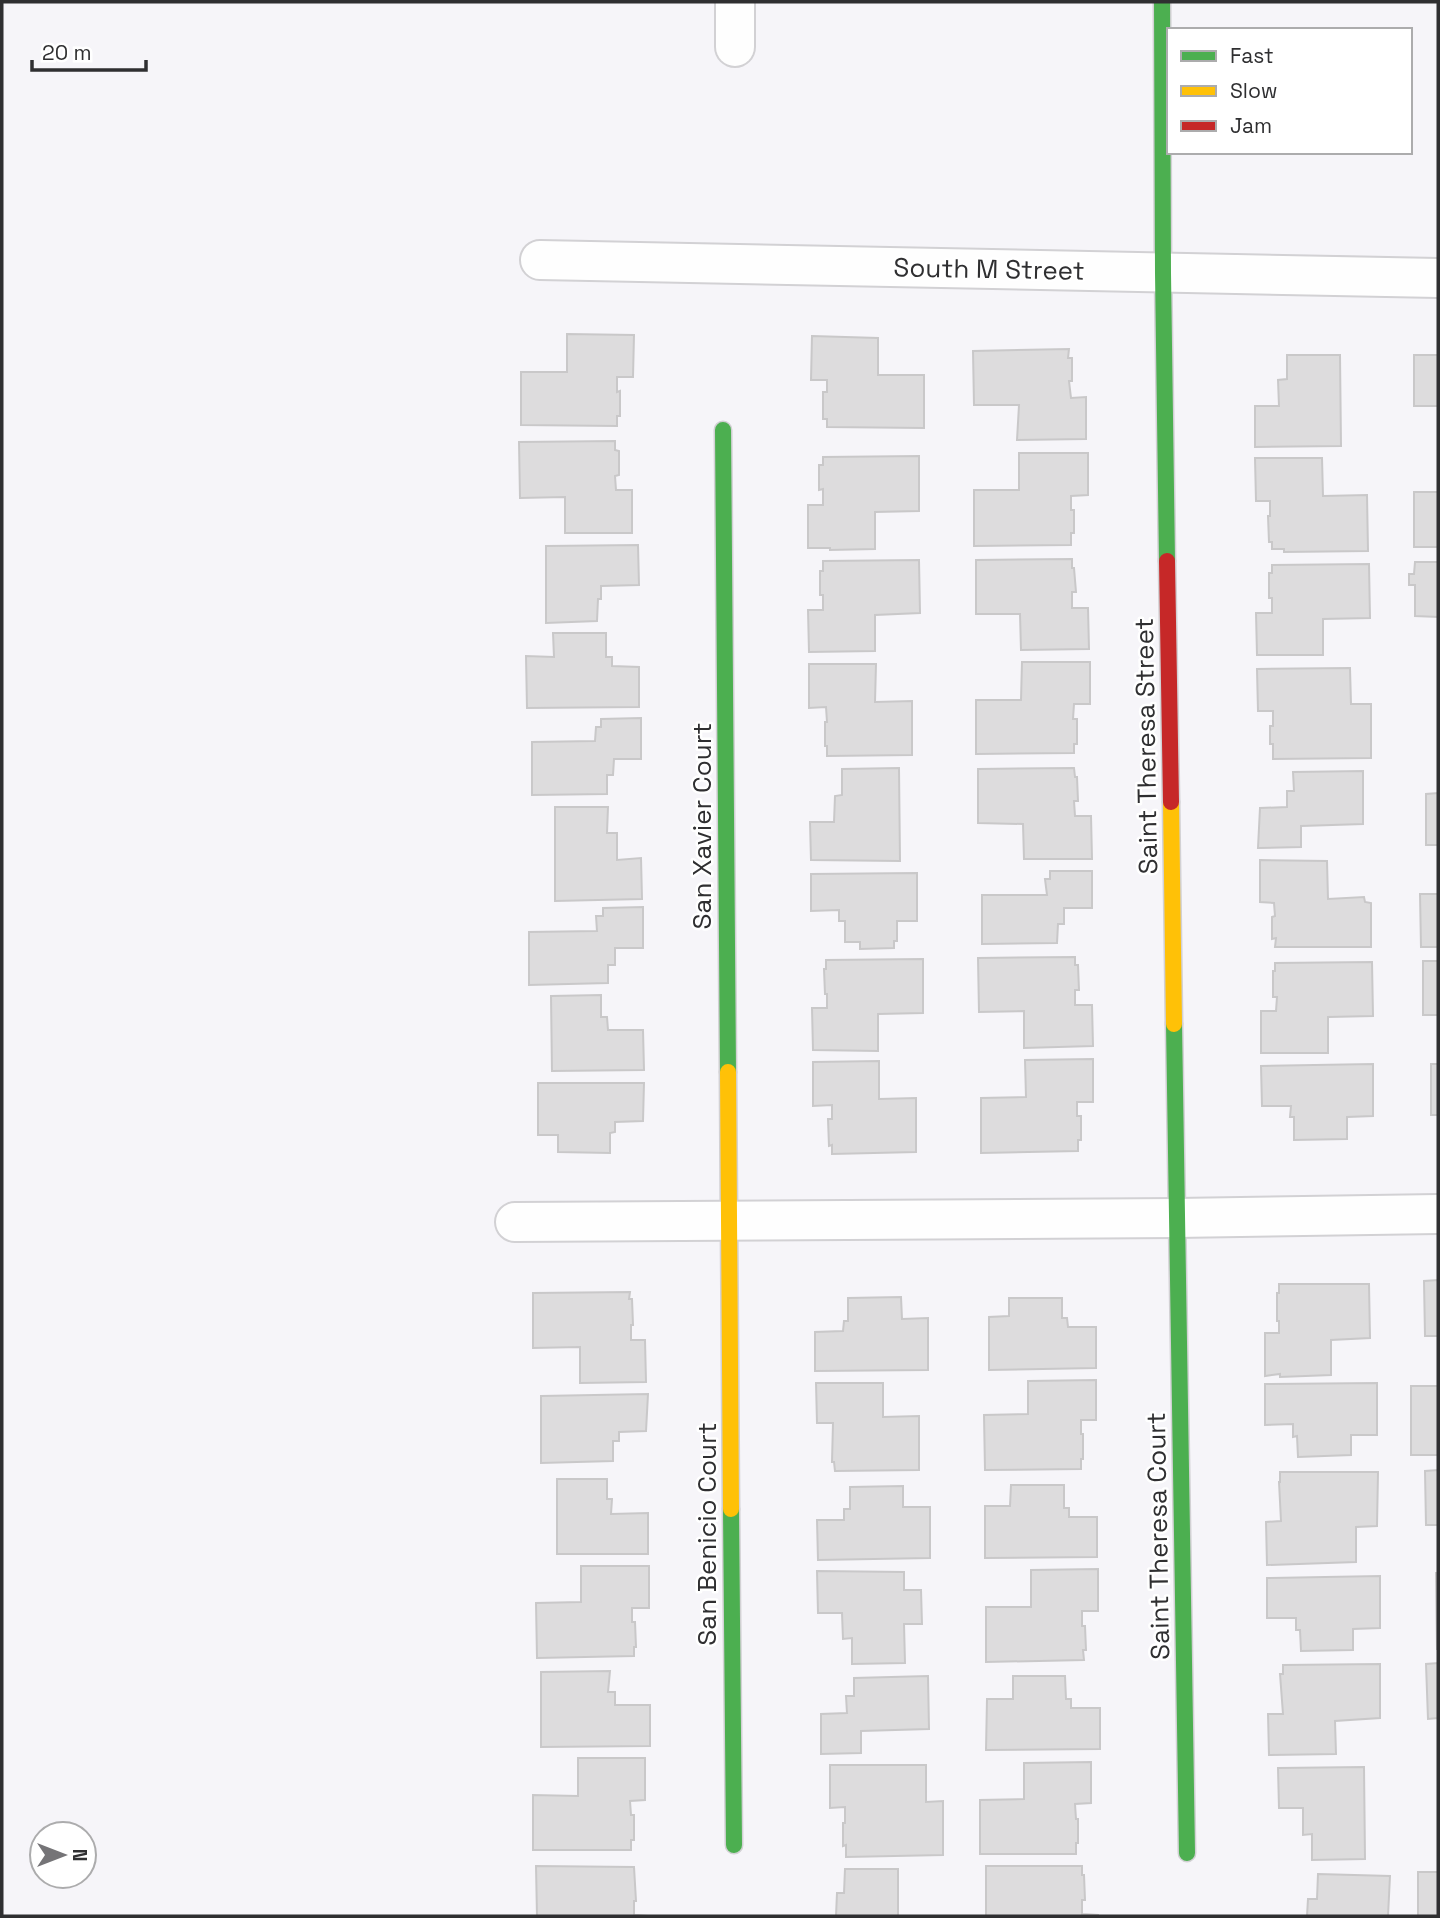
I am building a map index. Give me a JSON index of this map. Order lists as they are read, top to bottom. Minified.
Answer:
{"streets":{"street":["South M Street","Saint Theresa Street","San Xavier Court","San Benicio Court","Saint Theresa Court"]},"crossings":[["South M Street","Saint Theresa Street"],["Saint Theresa Street","Saint Theresa Court"],["San Xavier Court","San Benicio Court"]],"legend":["Fast","Slow","Jam"],"scale_bar":"20 m","north":"right"}
